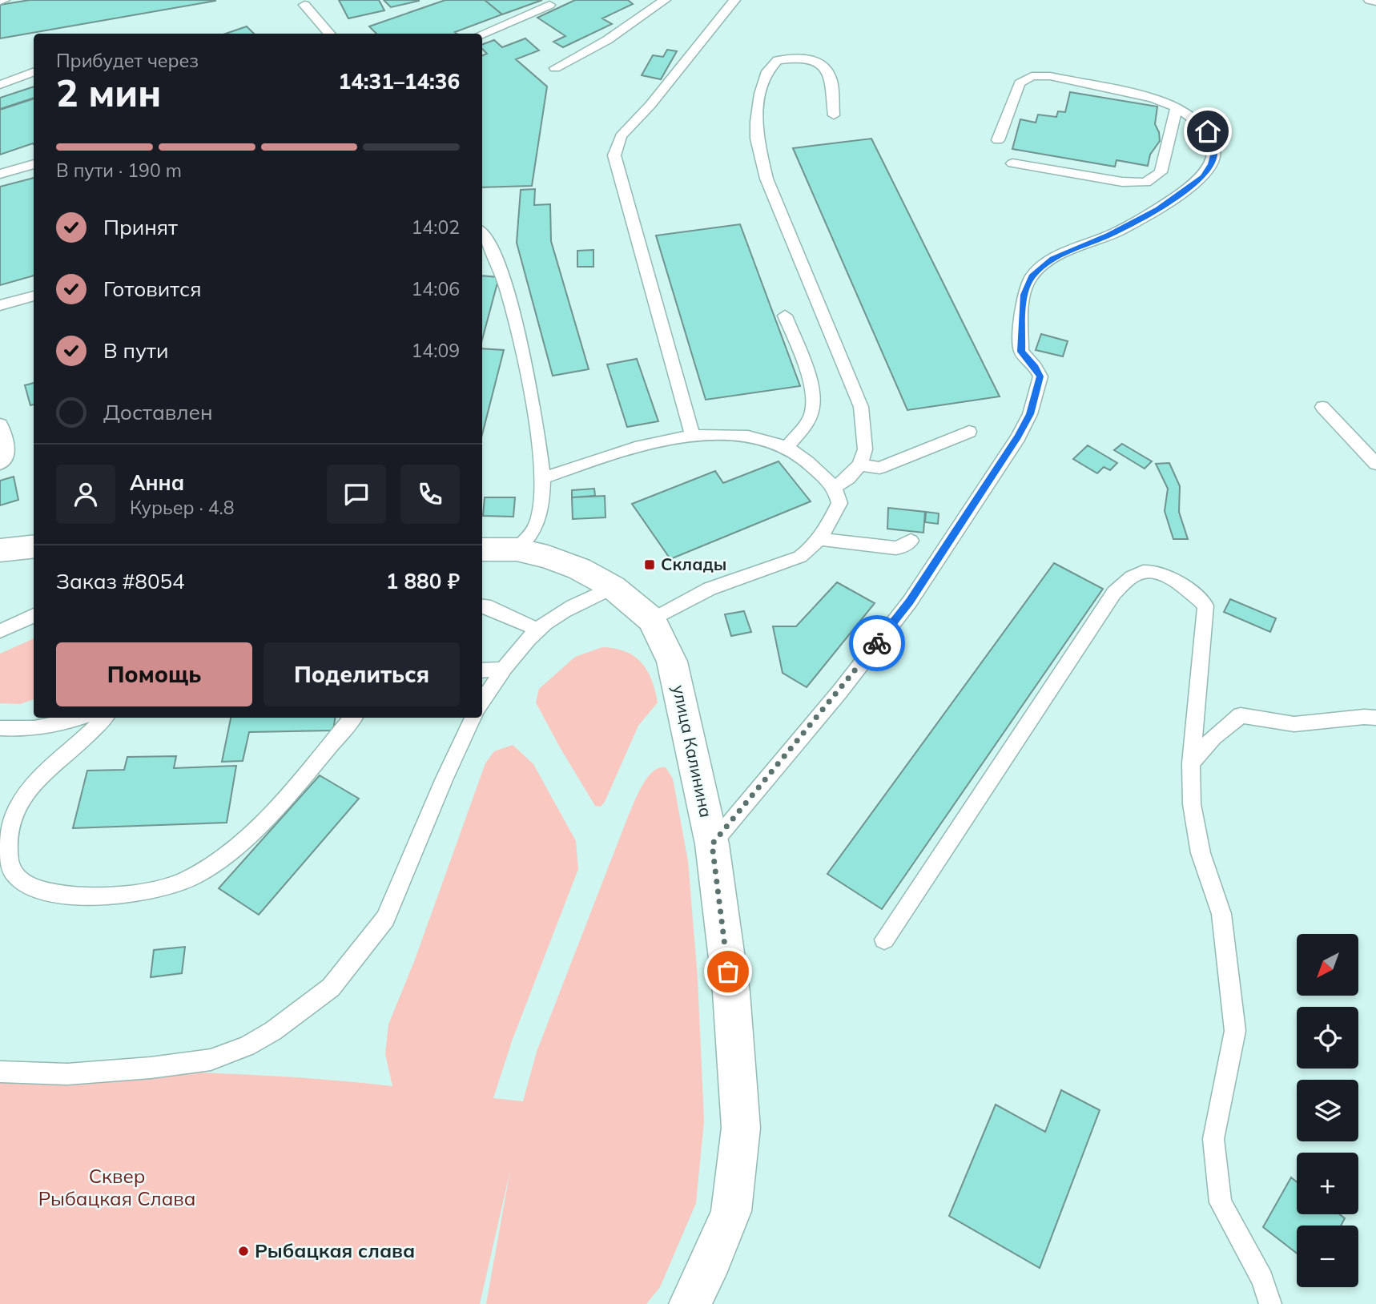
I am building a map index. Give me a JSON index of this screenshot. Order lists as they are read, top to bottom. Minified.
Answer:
{"streets":{"main road":["улица Калинина"]},"parks":["Сквер Рыбацкая Слава"],"places":{"transit":["Склады"],"other":["Рыбацкая слава"]},"north":"bottom left","page":{"heading":["2 мин","Прибудет через","14:31–14:36"],"panel":["Анна","Курьер · 4.8","Заказ #8054","1 880 ₽"],"bar":"В пути · 190 m","list":[["Принят","14:02"],["Готовится","14:06"],["В пути","14:09"],"Доставлен"],"buttons":["Помощь","Поделиться"],"map_buttons":["+","−"]}}
